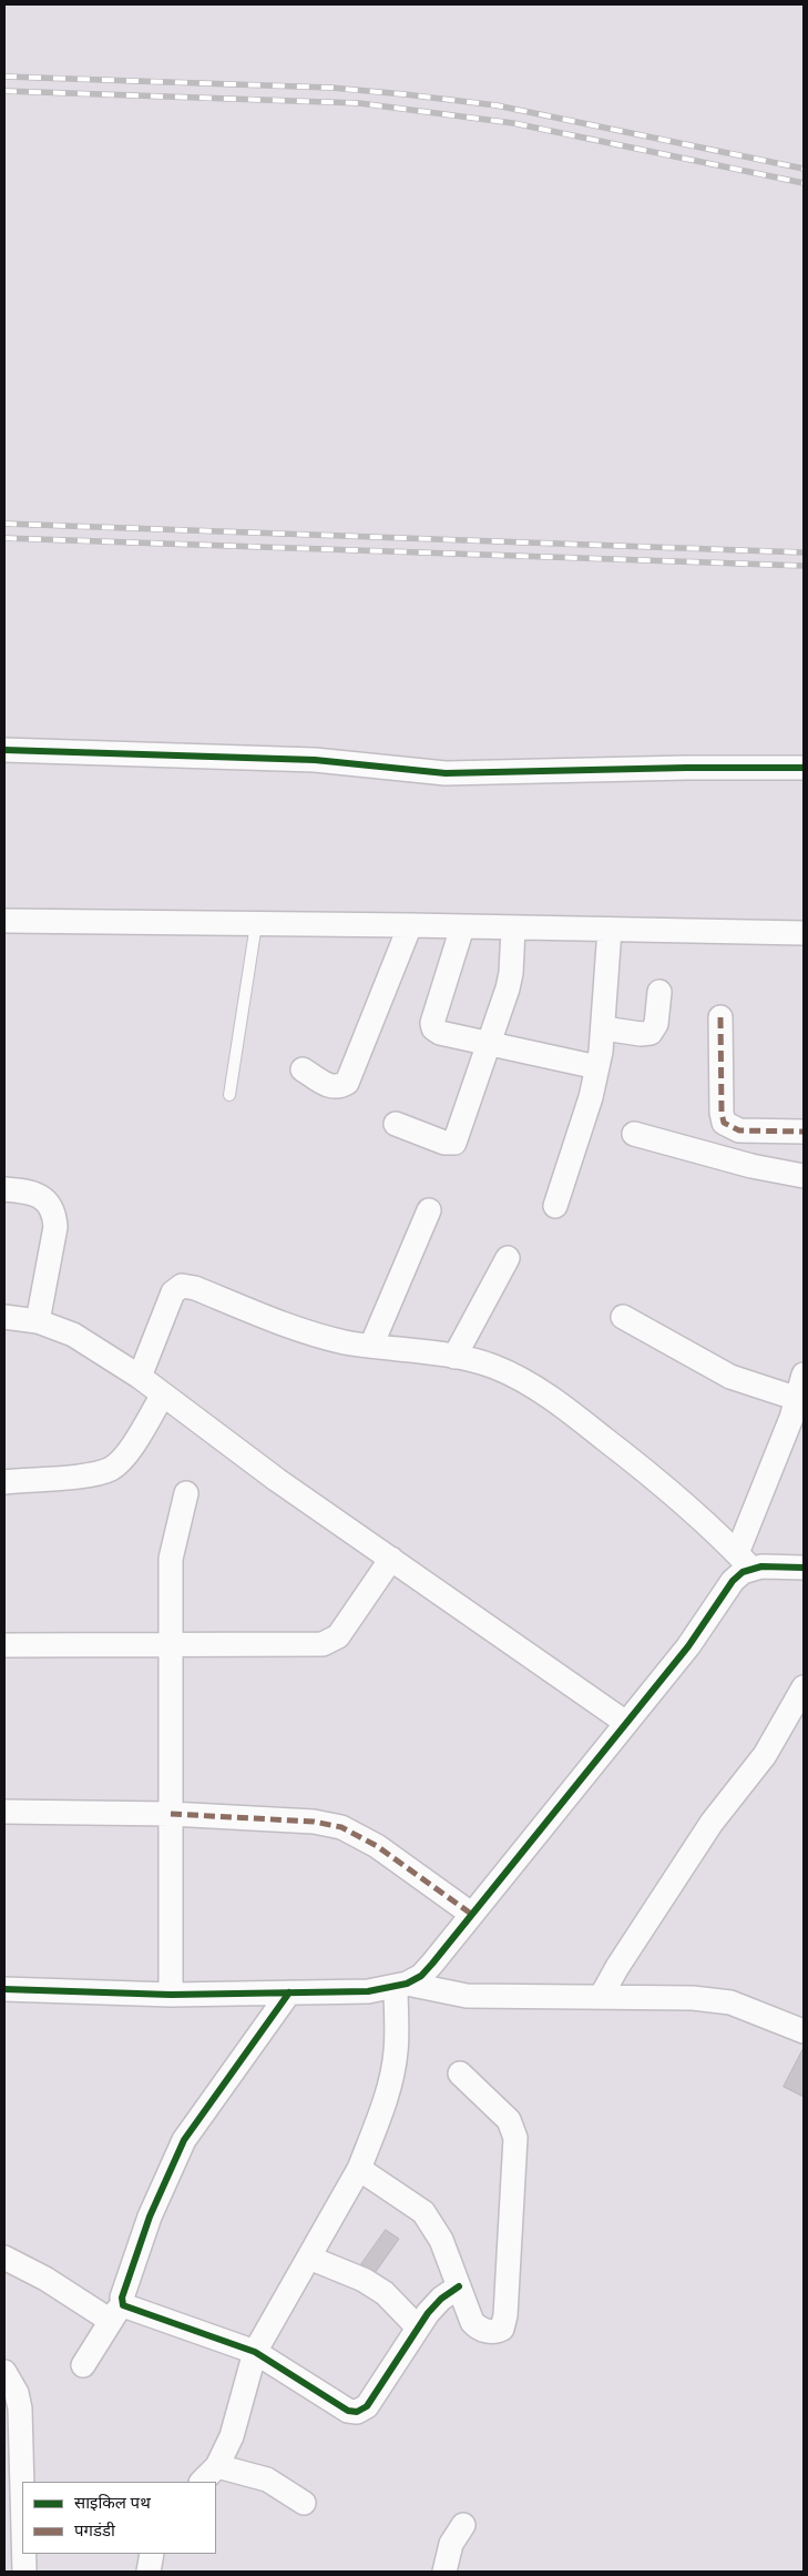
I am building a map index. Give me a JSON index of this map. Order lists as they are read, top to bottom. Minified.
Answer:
{"legend":["साइकिल पथ","पगडंडी"]}
